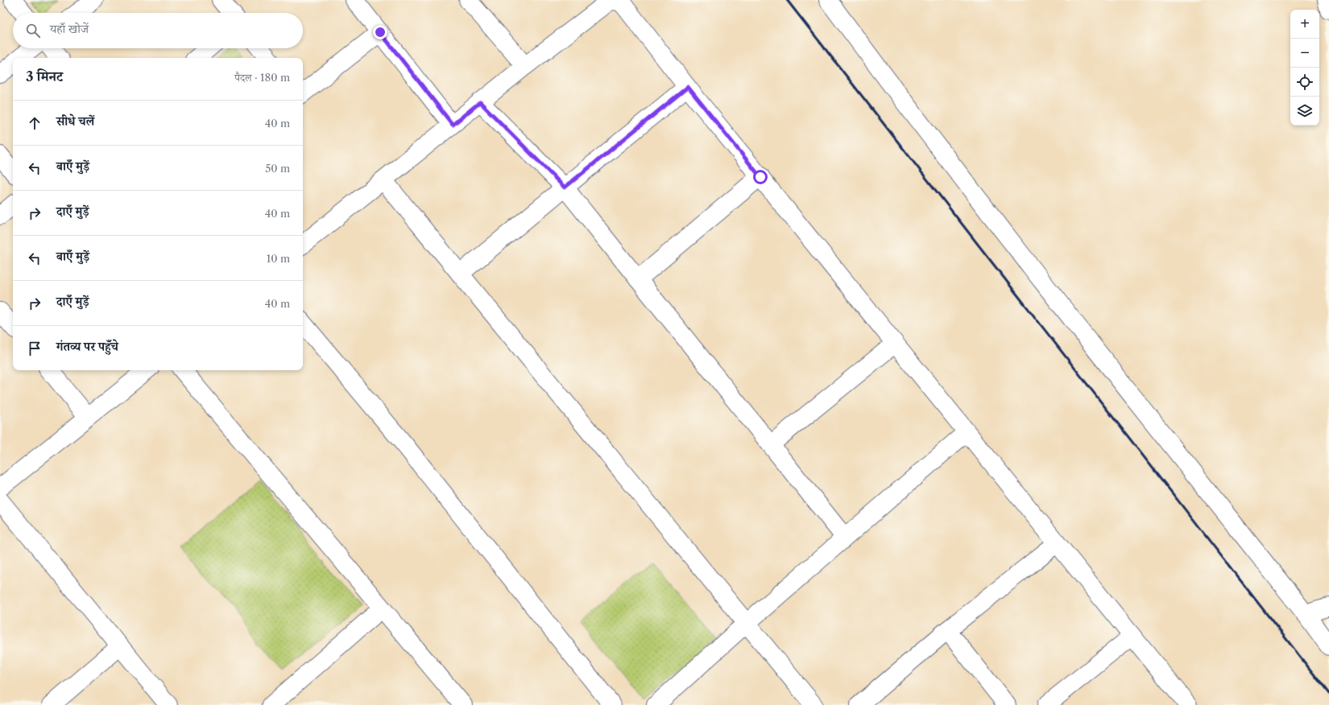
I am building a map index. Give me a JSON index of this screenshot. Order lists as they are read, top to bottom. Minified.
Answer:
{"page":{"map_buttons":["+","−"],"search":"यहाँ खोजें","heading":["3 मिनट","पैदल · 180 m"],"list":[["सीधे चलें","40 m"],["बाएँ मुड़ें","50 m"],["दाएँ मुड़ें","40 m"],["बाएँ मुड़ें","10 m"],["दाएँ मुड़ें","40 m"],"गंतव्य पर पहुँचे"]}}
